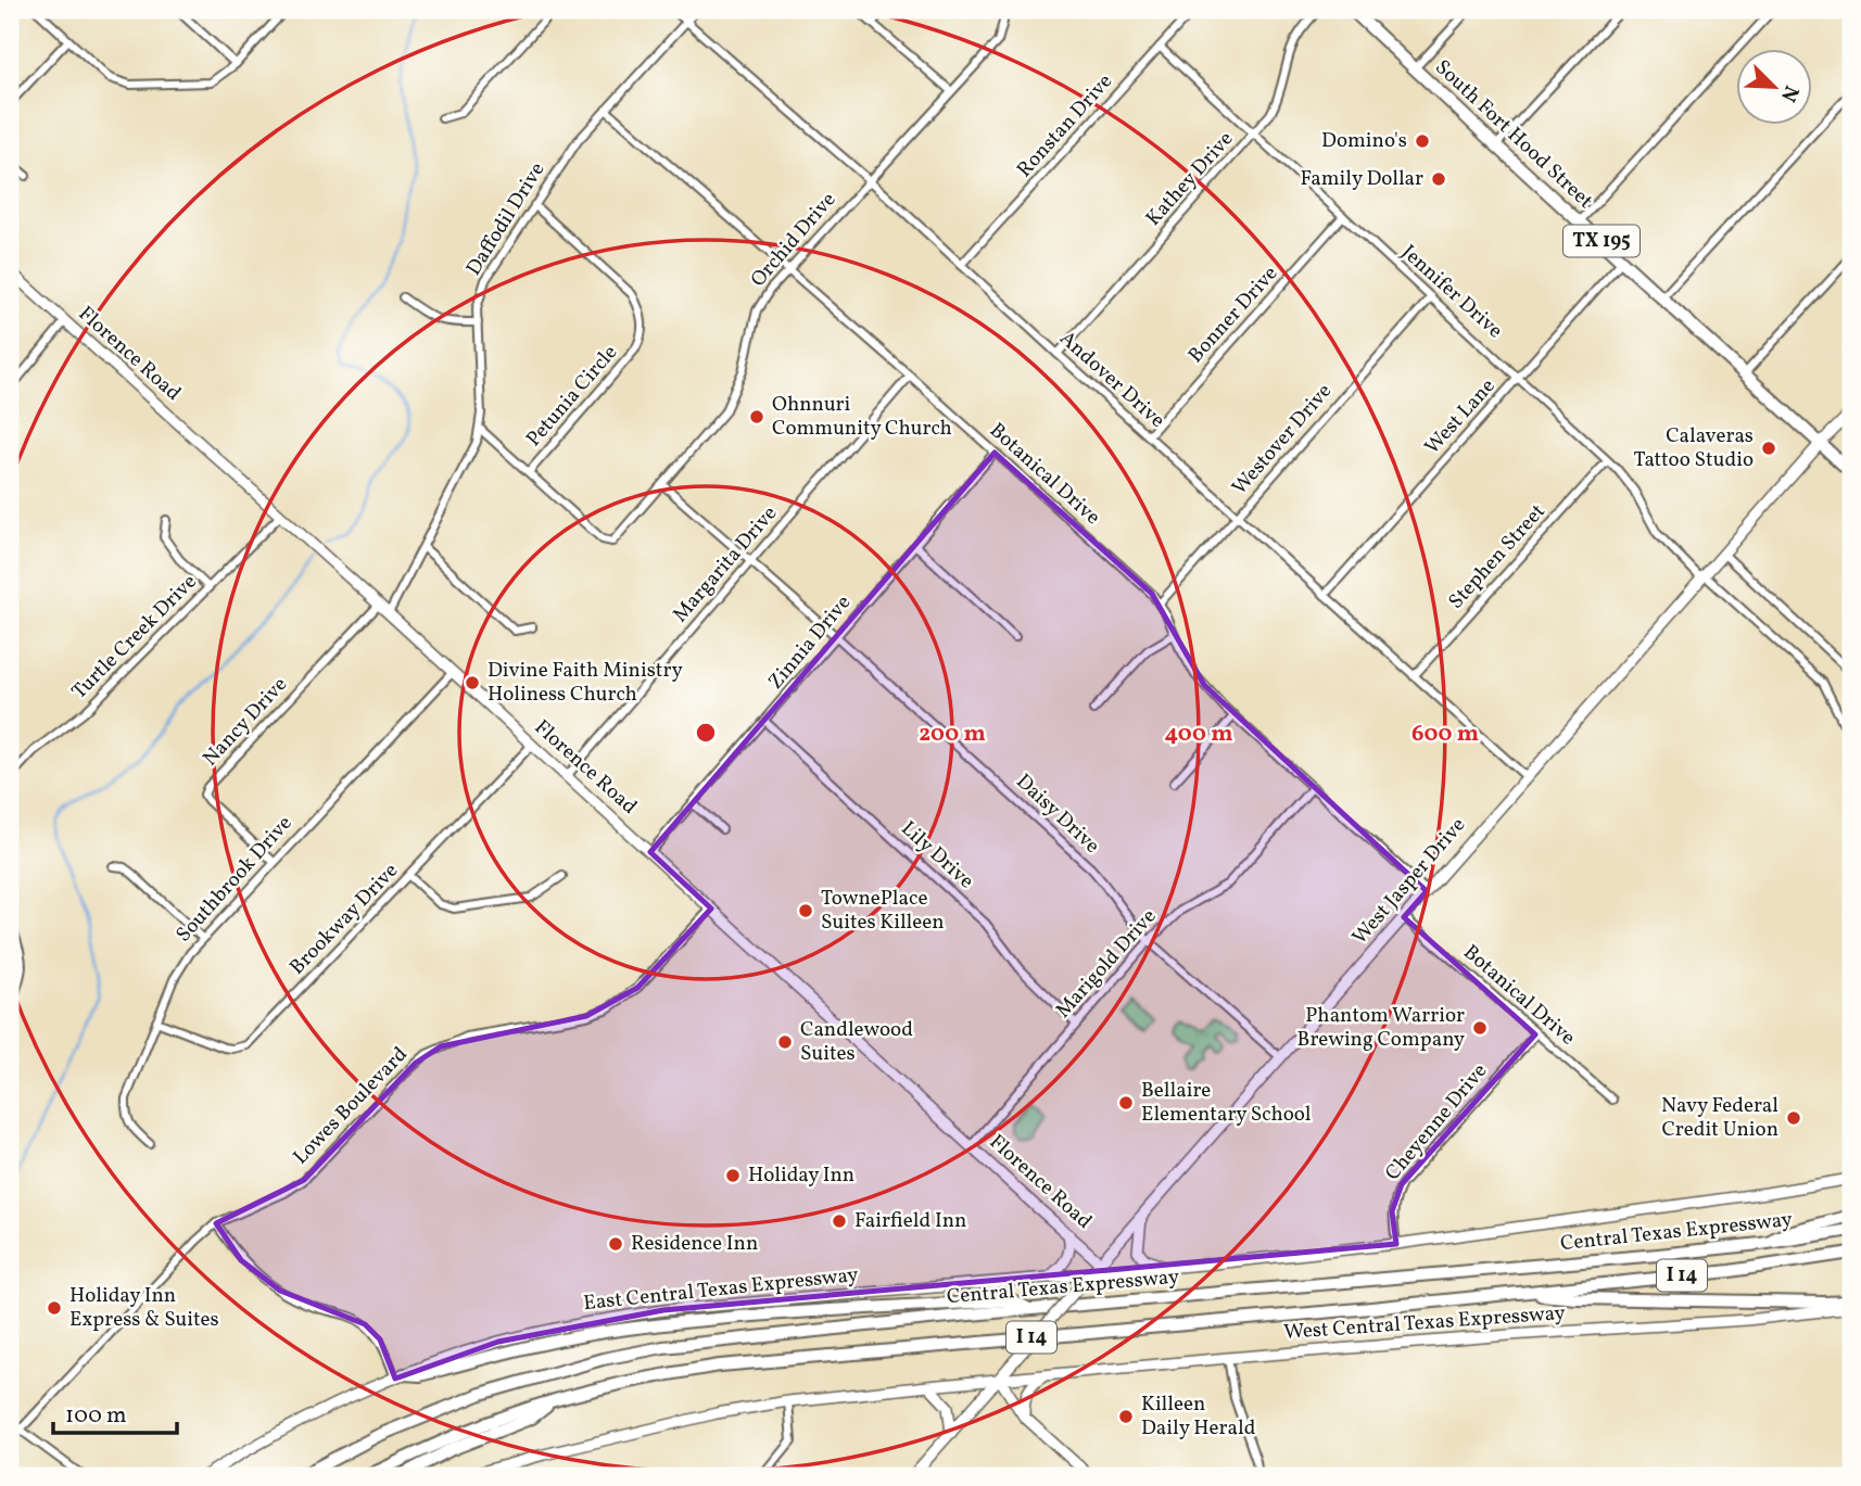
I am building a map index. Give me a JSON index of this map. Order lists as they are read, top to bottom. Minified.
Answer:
{"streets":{"highway":["South Fort Hood Street","TX 195","Central Texas Expressway","I 14"],"main road":["Florence Road","West Jasper Drive","East Central Texas Expressway","West Central Texas Expressway"],"street":["Ronstan Drive","Kathey Drive","Daffodil Drive","Orchid Drive","Jennifer Drive","Bonner Drive","Andover Drive","Petunia Circle","West Lane","Westover Drive","Botanical Drive","Stephen Street","Margarita Drive","Turtle Creek Drive","Zinnia Drive","Nancy Drive","Daisy Drive","Lily Drive","Southbrook Drive","Brookway Drive","Marigold Drive","Lowes Boulevard","Cheyenne Drive"]},"crossings":[["Ronstan Drive","Jennifer Drive"],["Ronstan Drive","Andover Drive"],["South Fort Hood Street","West Lane"],["South Fort Hood Street","West Jasper Drive"],["Kathey Drive","Jennifer Drive"],["Kathey Drive","Andover Drive"],["Daffodil Drive","Orchid Drive"],["Daffodil Drive","Florence Road"],["Daffodil Drive","Andover Drive"],["Daffodil Drive","Petunia Circle"],["Daffodil Drive","Botanical Drive"],["Orchid Drive","Andover Drive"],["Orchid Drive","Petunia Circle"],["Orchid Drive","Botanical Drive"],["Orchid Drive","Daisy Drive"],["Jennifer Drive","Bonner Drive"],["Jennifer Drive","West Lane"],["Jennifer Drive","Westover Drive"],["Jennifer Drive","Stephen Street"],["Jennifer Drive","West Jasper Drive"],["Bonner Drive","Andover Drive"],["Florence Road","Margarita Drive"],["Florence Road","Turtle Creek Drive"],["Florence Road","Zinnia Drive"],["Florence Road","Nancy Drive"],["Florence Road","Southbrook Drive"],["Florence Road","West Jasper Drive"],["Florence Road","Brookway Drive"],["Florence Road","Marigold Drive"],["Florence Road","Lowes Boulevard"],["Andover Drive","West Lane"],["Andover Drive","Westover Drive"],["Andover Drive","Stephen Street"],["Andover Drive","West Jasper Drive"],["Westover Drive","Botanical Drive"],["Botanical Drive","Margarita Drive"],["Botanical Drive","Zinnia Drive"],["Botanical Drive","West Jasper Drive"],["Botanical Drive","Marigold Drive"],["Botanical Drive","Cheyenne Drive"],["Margarita Drive","Daisy Drive"],["Zinnia Drive","Daisy Drive"],["Zinnia Drive","Lily Drive"],["Nancy Drive","Southbrook Drive"],["Daisy Drive","West Jasper Drive"],["Daisy Drive","Marigold Drive"],["Lily Drive","Marigold Drive"],["Southbrook Drive","Brookway Drive"],["West Jasper Drive","East Central Texas Expressway"],["West Jasper Drive","West Central Texas Expressway"]],"places":["Domino's","Family Dollar","Ohnnuri Community Church","Calaveras Tattoo Studio","Divine Faith Ministry Holiness Church","TownePlace Suites Killeen","Phantom Warrior Brewing Company","Candlewood Suites","Bellaire Elementary School","Navy Federal Credit Union","Holiday Inn","Fairfield Inn","Residence Inn","Holiday Inn Express & Suites","Killeen Daily Herald"],"scale_bar":"100 m","north":"bottom right","rings":["200 m","400 m","600 m"]}
